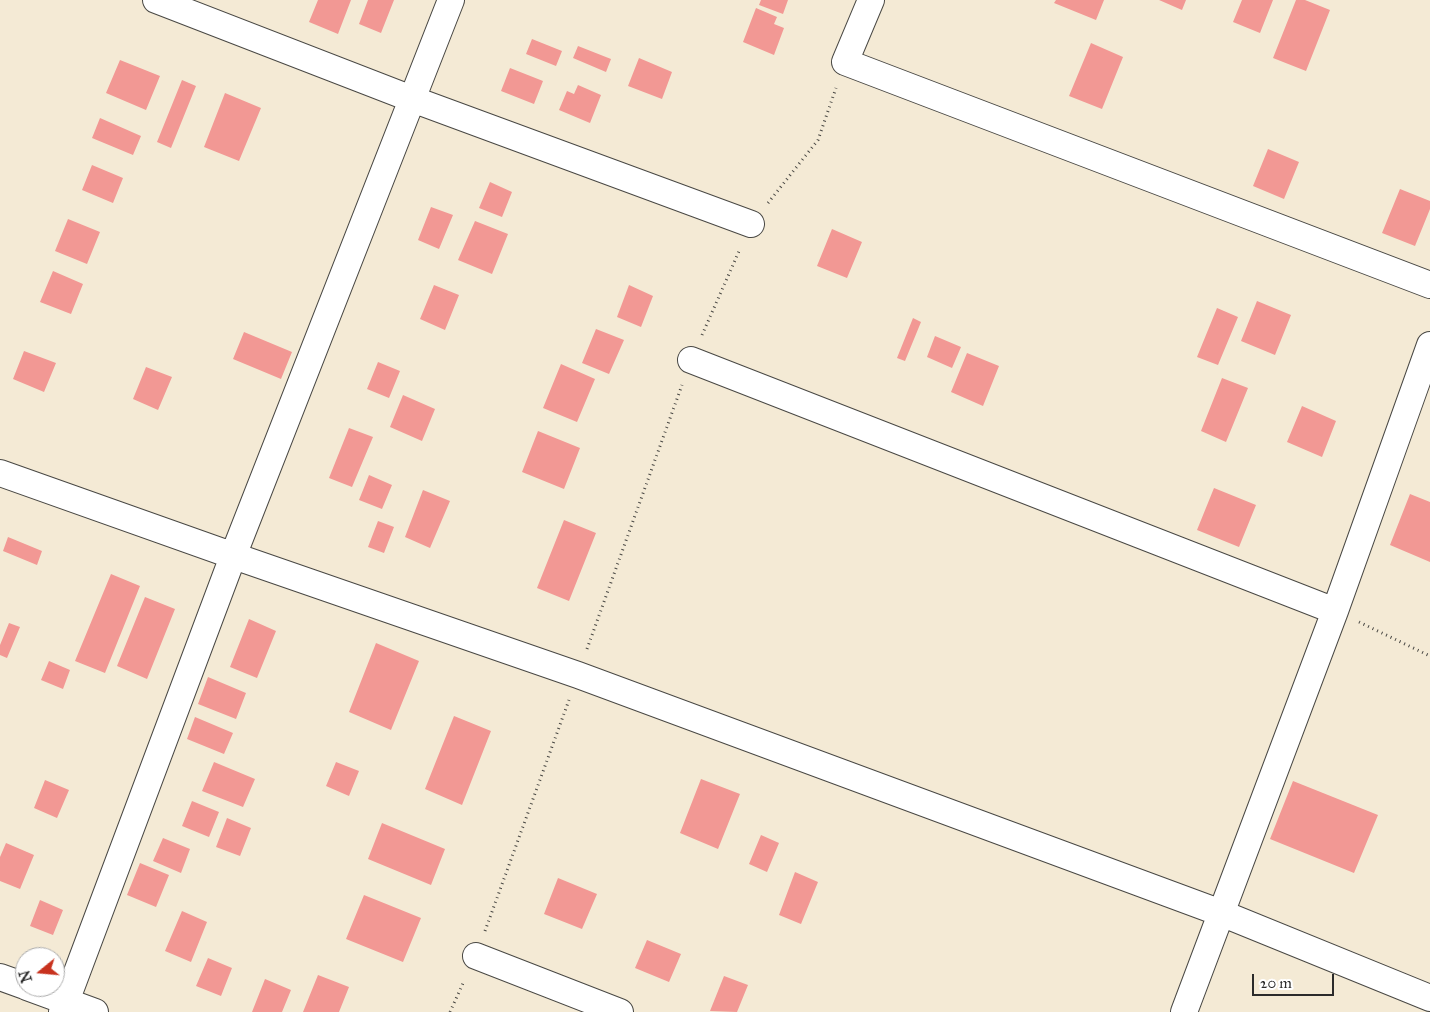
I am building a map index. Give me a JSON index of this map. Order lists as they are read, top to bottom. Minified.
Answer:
{"scale_bar":"20 m","north":"left"}
